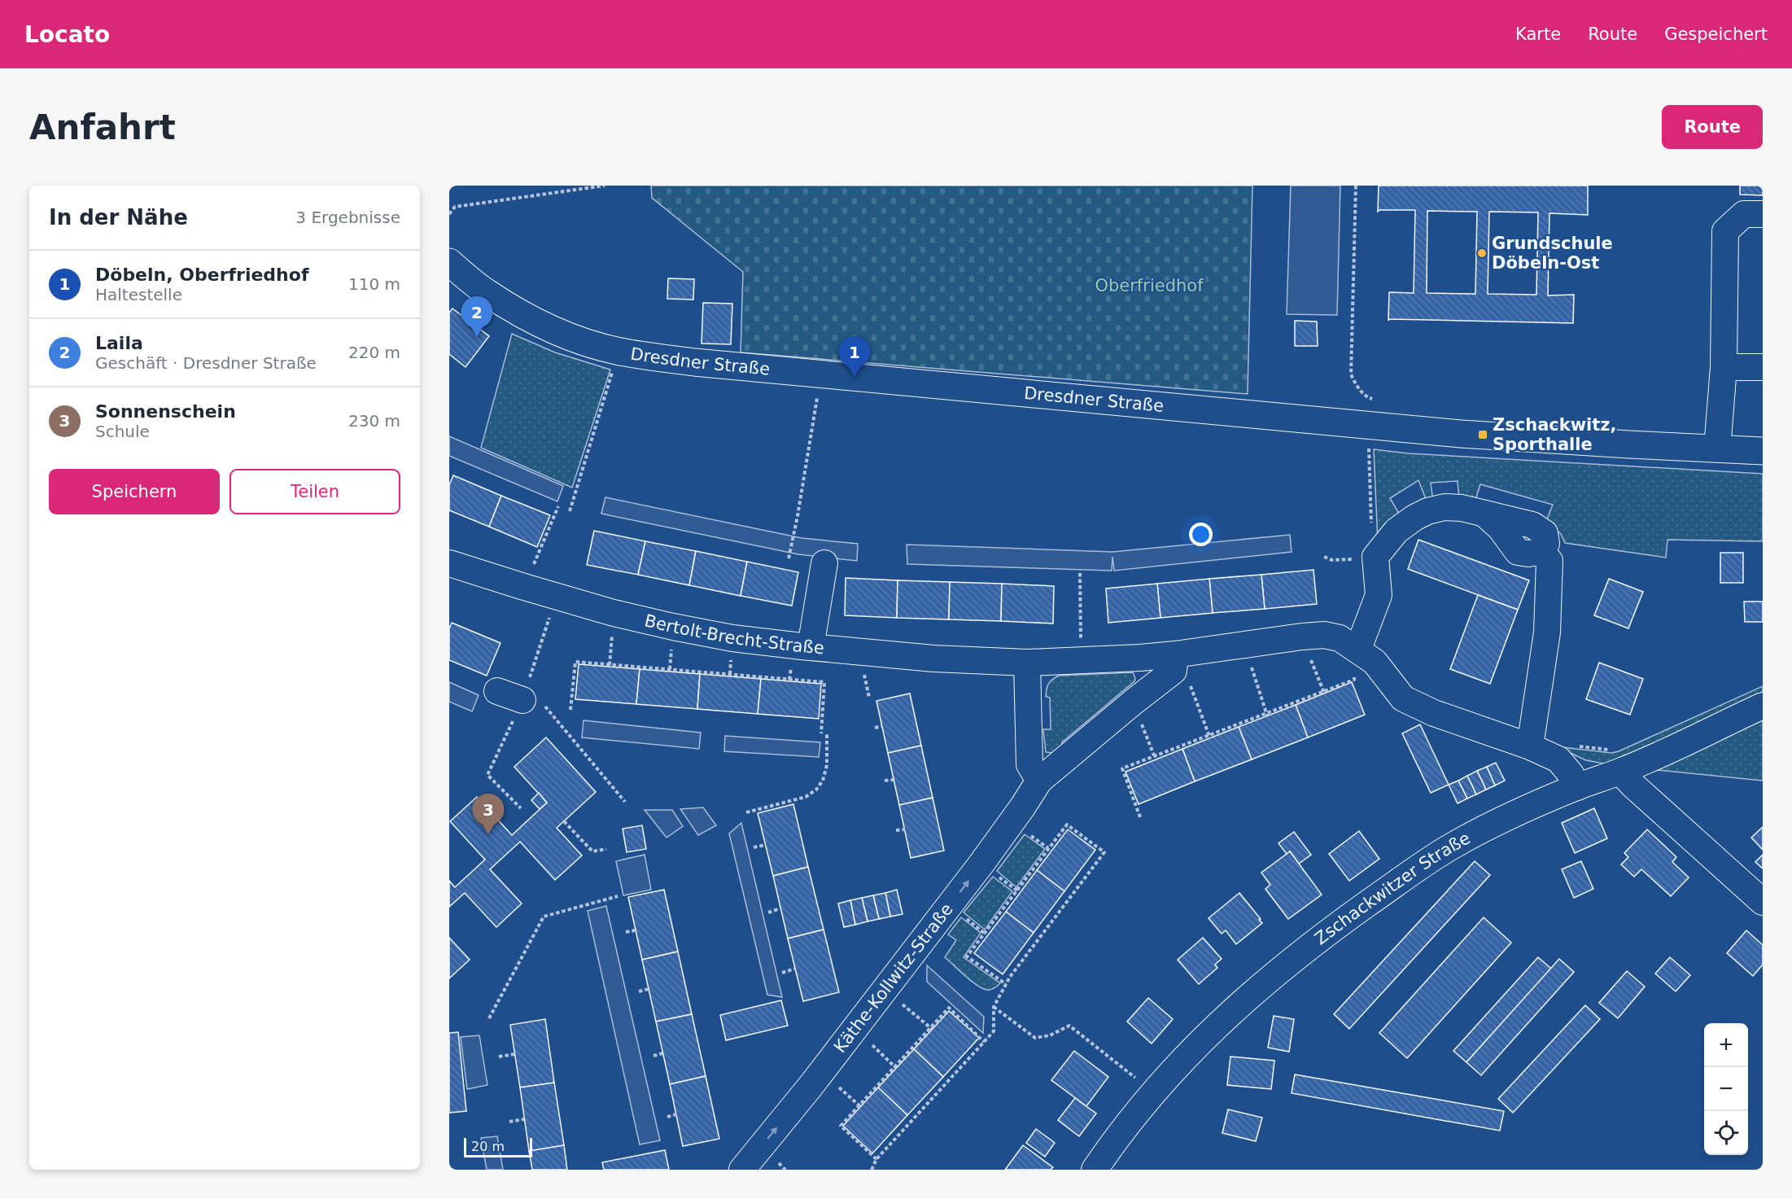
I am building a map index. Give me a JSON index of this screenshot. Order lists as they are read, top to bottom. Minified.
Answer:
{"streets":{"main road":["Dresdner Straße"],"street":["Bertolt-Brecht-Straße","Zschackwitzer Straße","Käthe-Kollwitz-Straße"]},"one_way":["Käthe-Kollwitz-Straße"],"parks":["Oberfriedhof"],"places":{"other":["Grundschule Döbeln-Ost"],"transit":["Zschackwitz, Sporthalle"]},"scale_bar":"20 m","page":{"header":"Locato","nav":["Karte","Route","Gespeichert"],"buttons":["Route",["Speichern","Teilen"]],"title":"Anfahrt","heading":["In der Nähe","3 Ergebnisse"],"list":[{"mark":"1","name":"Döbeln, Oberfriedhof","note":"Haltestelle","value":"110 m"},{"mark":"2","name":"Laila","note":"Geschäft · Dresdner Straße","value":"220 m"},{"mark":"3","name":"Sonnenschein","note":"Schule","value":"230 m"}],"pins":["2","1","3"],"map_buttons":["+","−"],"scale":"20 m"}}
